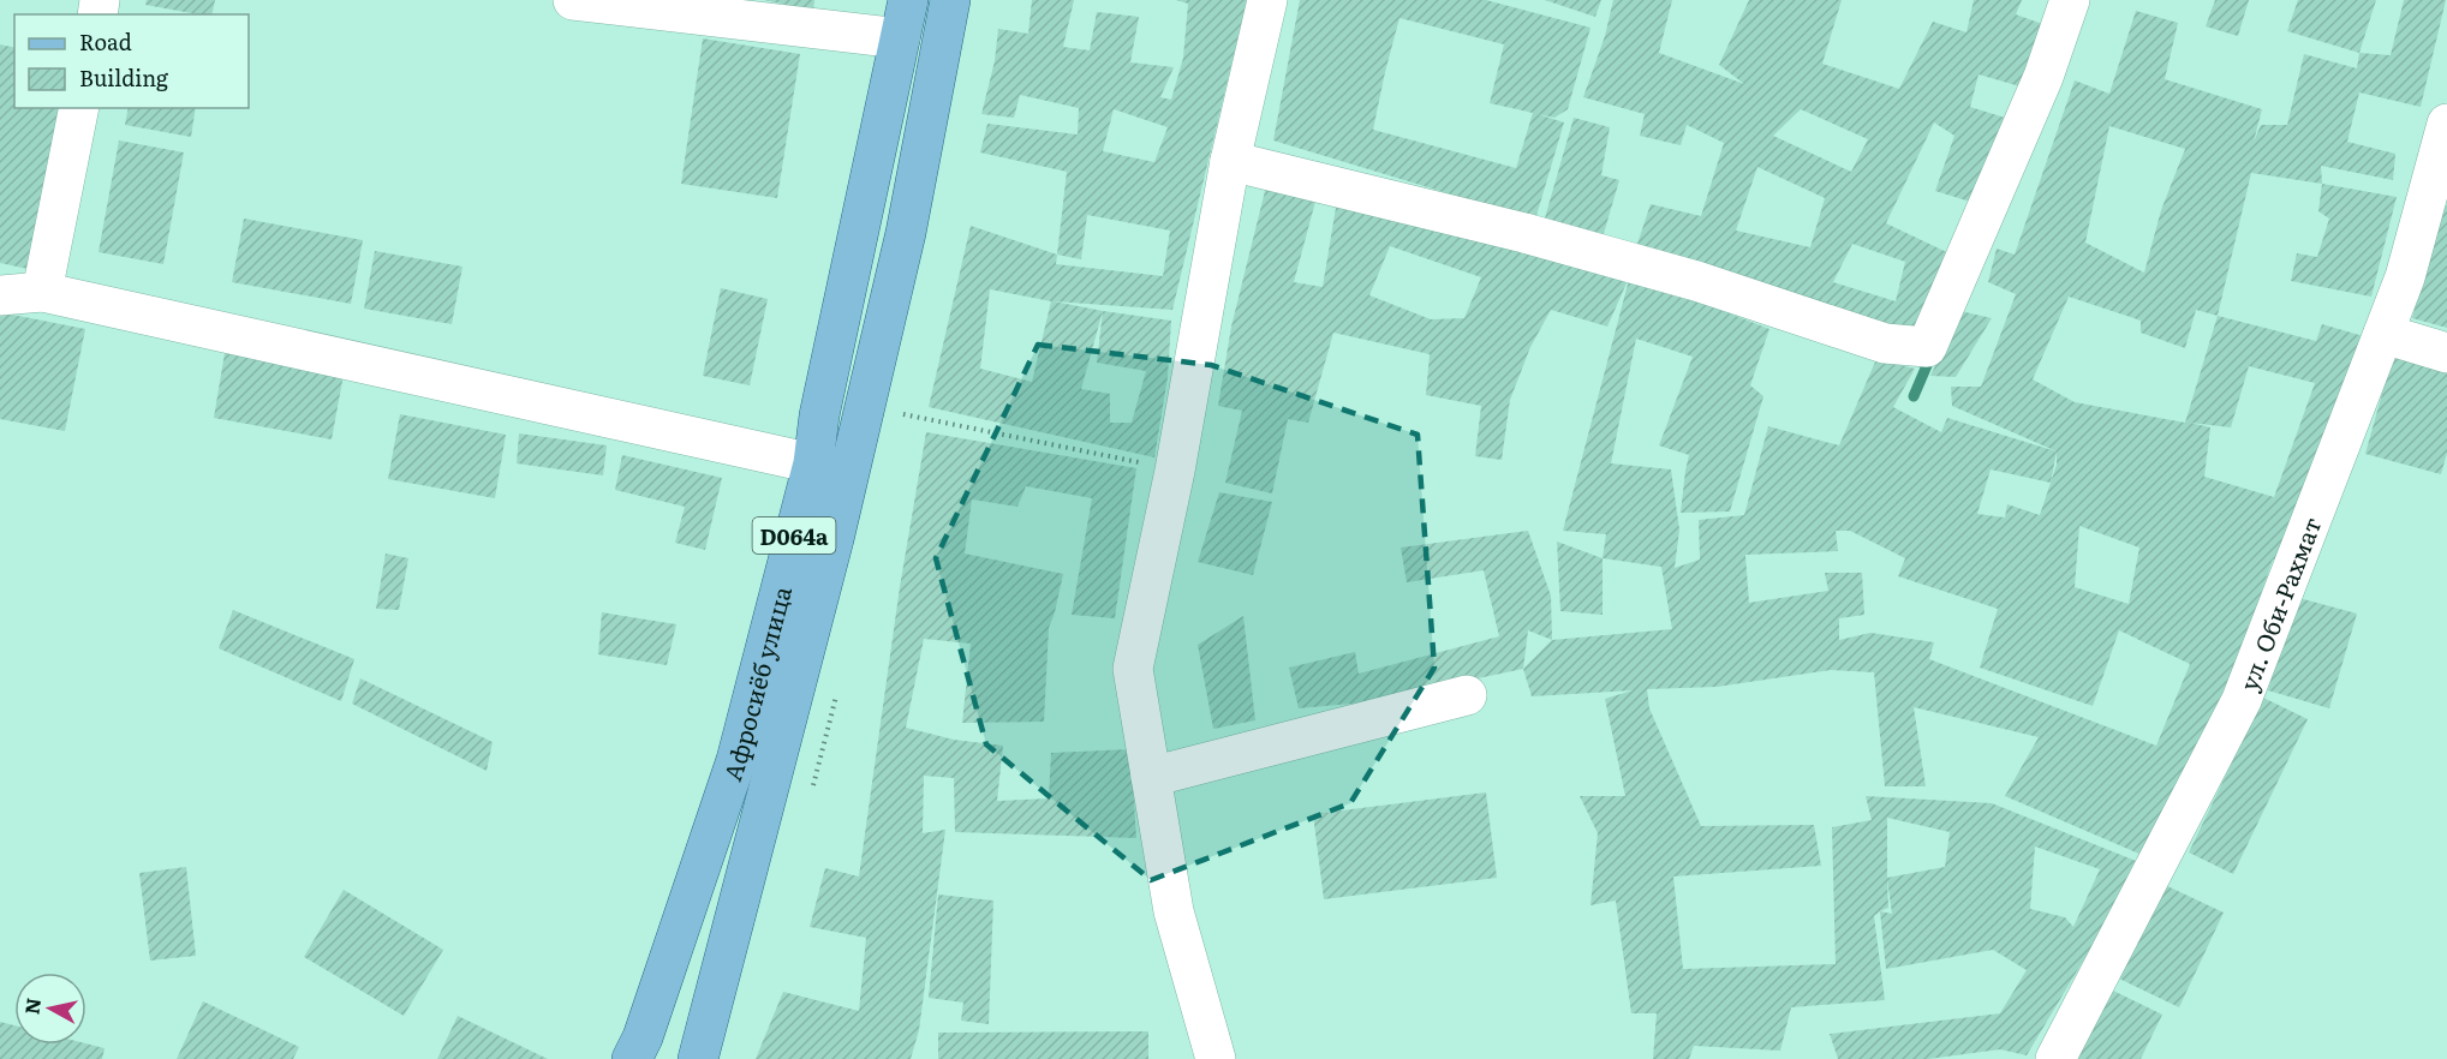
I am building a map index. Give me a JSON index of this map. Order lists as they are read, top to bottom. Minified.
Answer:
{"streets":{"main road":["D064a","Афросиёб улица"],"street":["ул. Оби-Рахмат"]},"legend":["Road","Building"],"north":"left"}
